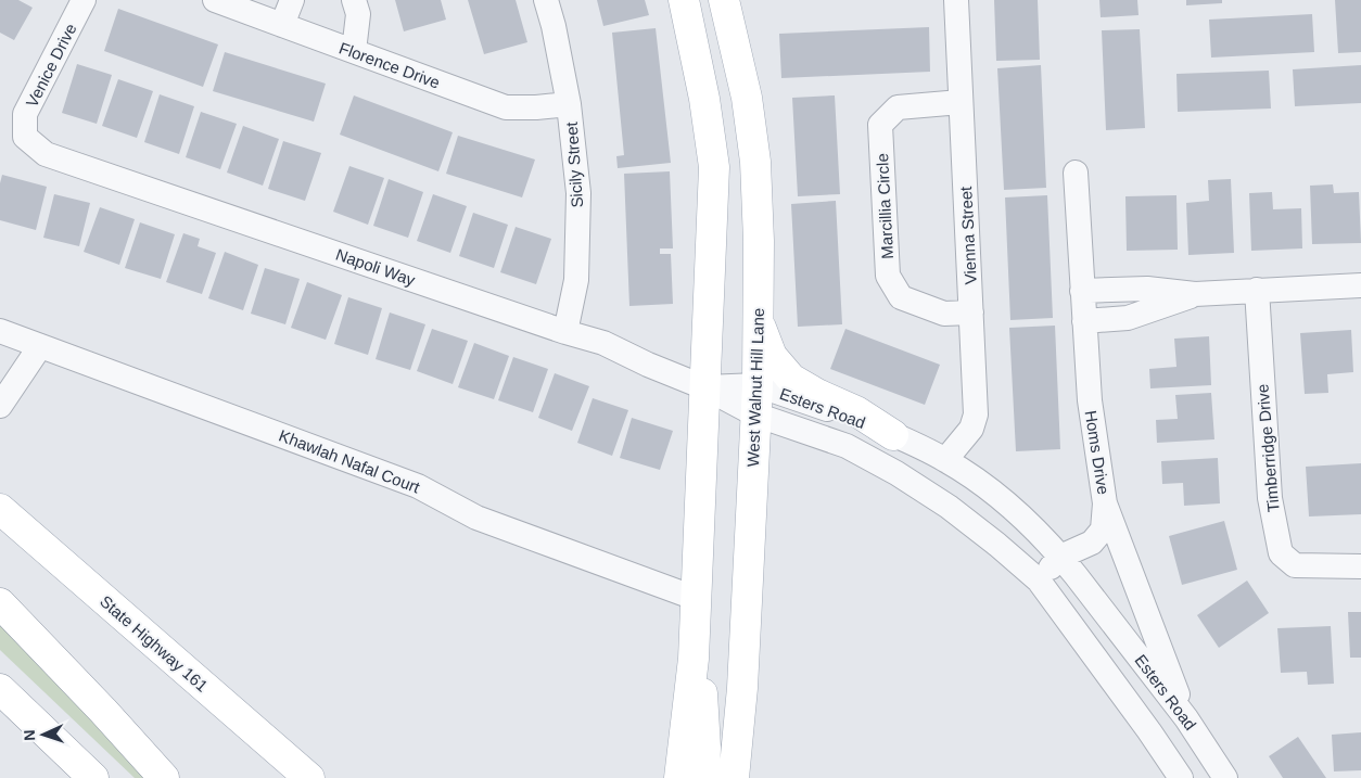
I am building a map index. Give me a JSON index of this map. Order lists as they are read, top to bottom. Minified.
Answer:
{"streets":{"main road":["West Walnut Hill Lane","State Highway 161"],"street":["Venice Drive","Florence Drive","Sicily Street","Marcillia Circle","Vienna Street","Napoli Way","Esters Road","Timberridge Drive","Homs Drive","Khawlah Nafal Court"]},"crossings":[["Venice Drive","Napoli Way"],["Florence Drive","Sicily Street"],["Sicily Street","Napoli Way"],["Marcillia Circle","Vienna Street"],["Vienna Street","Esters Road"],["Napoli Way","Esters Road"],["West Walnut Hill Lane","Esters Road"],["Esters Road","Homs Drive"]],"north":"left"}
